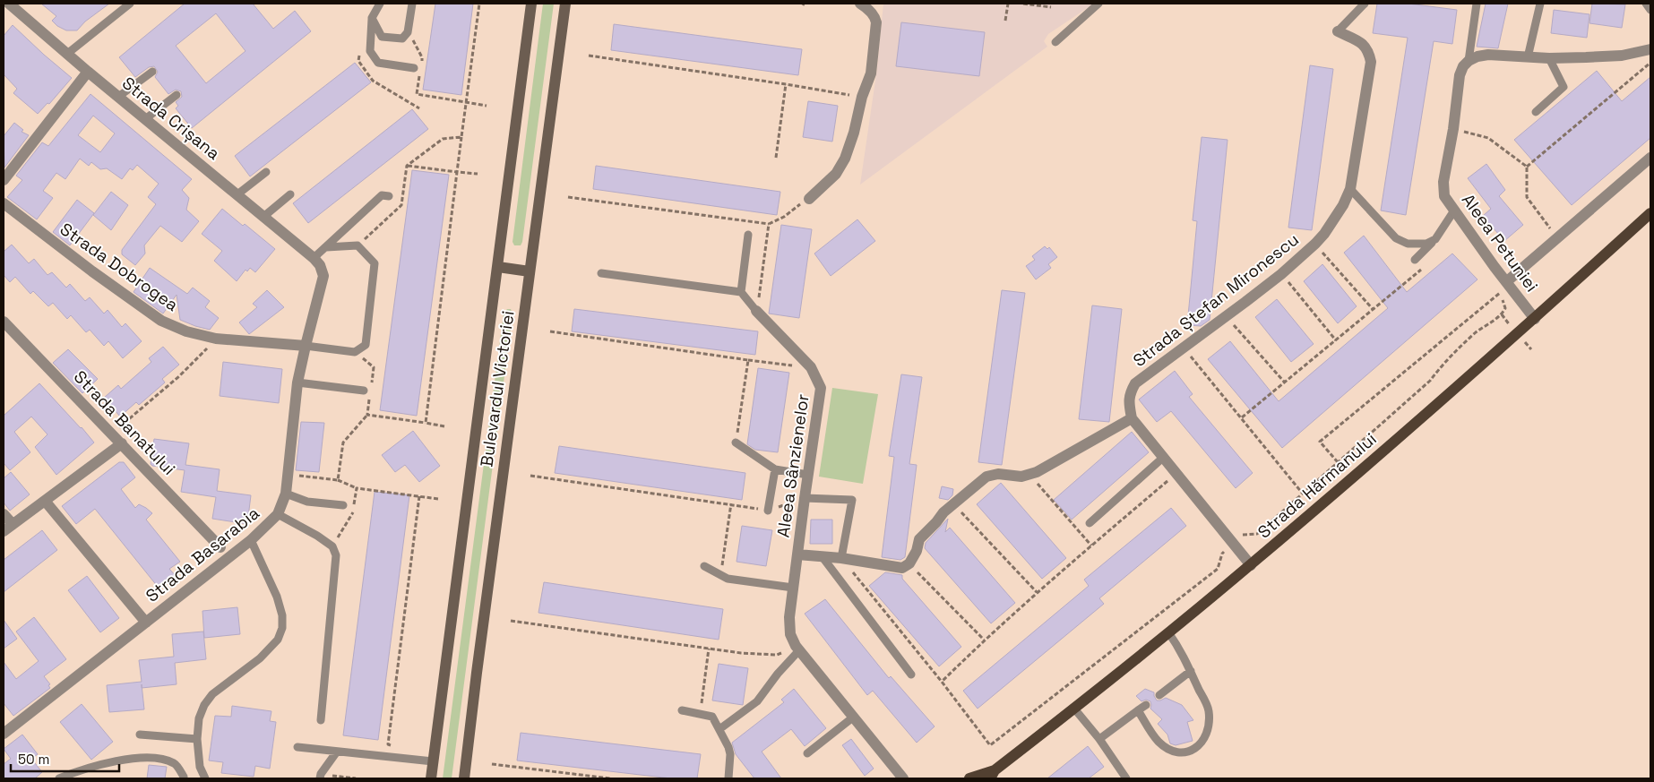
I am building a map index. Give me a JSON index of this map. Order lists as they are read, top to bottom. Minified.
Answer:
{"streets":{"main road":["Bulevardul Victoriei","Strada Hărmanului"],"street":["Strada Crișana","Aleea Petuniei","Strada Dobrogea","Strada Ștefan Mironescu","Strada Banatului","Aleea Sânzienelor","Strada Basarabia"]},"crossings":[["Strada Crișana","Strada Basarabia"],["Aleea Petuniei","Strada Hărmanului"],["Strada Dobrogea","Strada Basarabia"]],"scale_bar":"50 m"}
